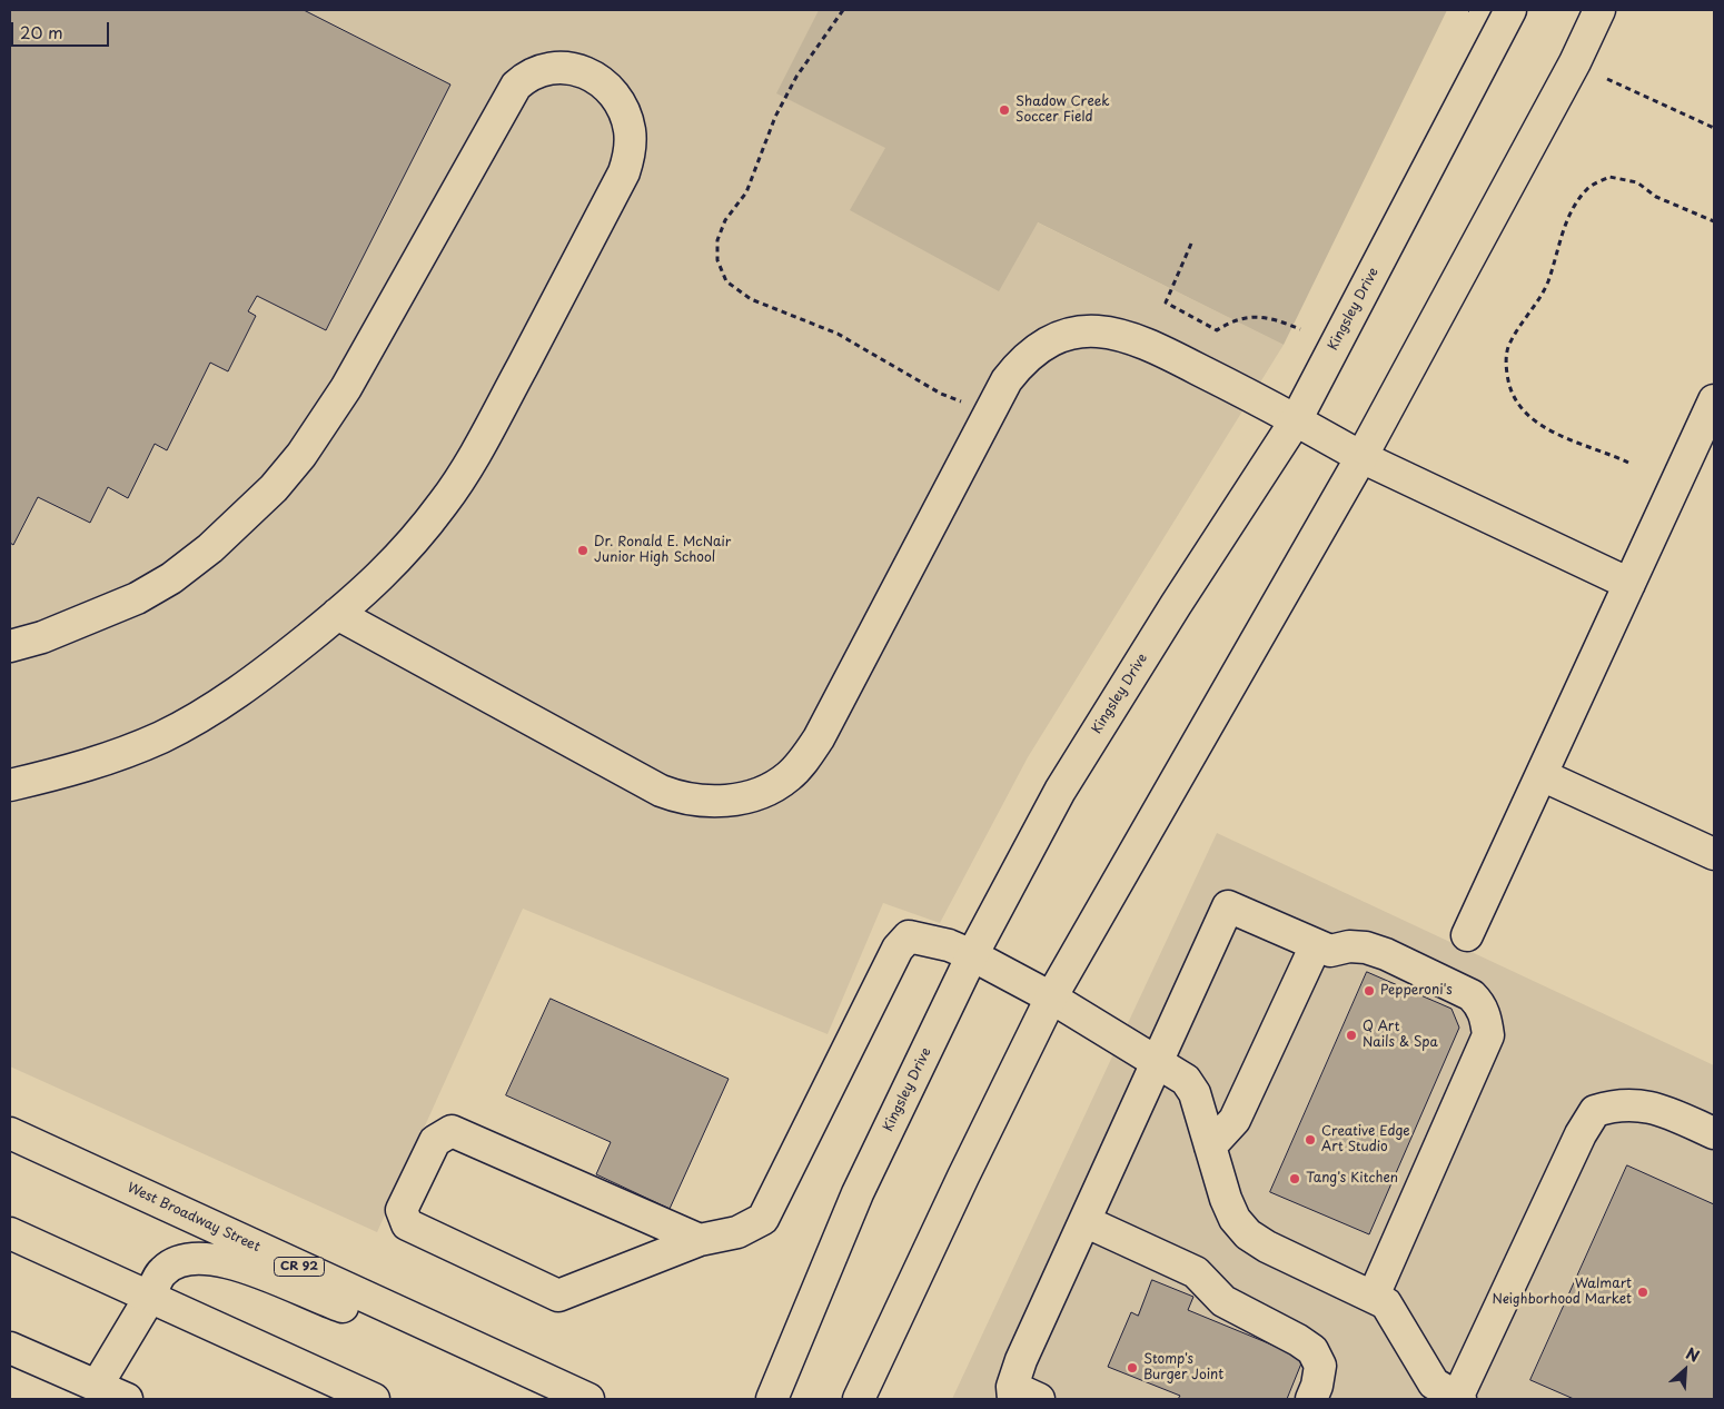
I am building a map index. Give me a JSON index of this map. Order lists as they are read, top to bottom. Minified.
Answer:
{"streets":{"main road":["Kingsley Drive","West Broadway Street","CR 92"]},"places":["Shadow Creek Soccer Field","Dr. Ronald E. McNair Junior High School","Pepperoni's","Q Art Nails & Spa","Creative Edge Art Studio","Tang's Kitchen","Walmart Neighborhood Market","Stomp's Burger Joint"],"scale_bar":"20 m","north":"top right"}
